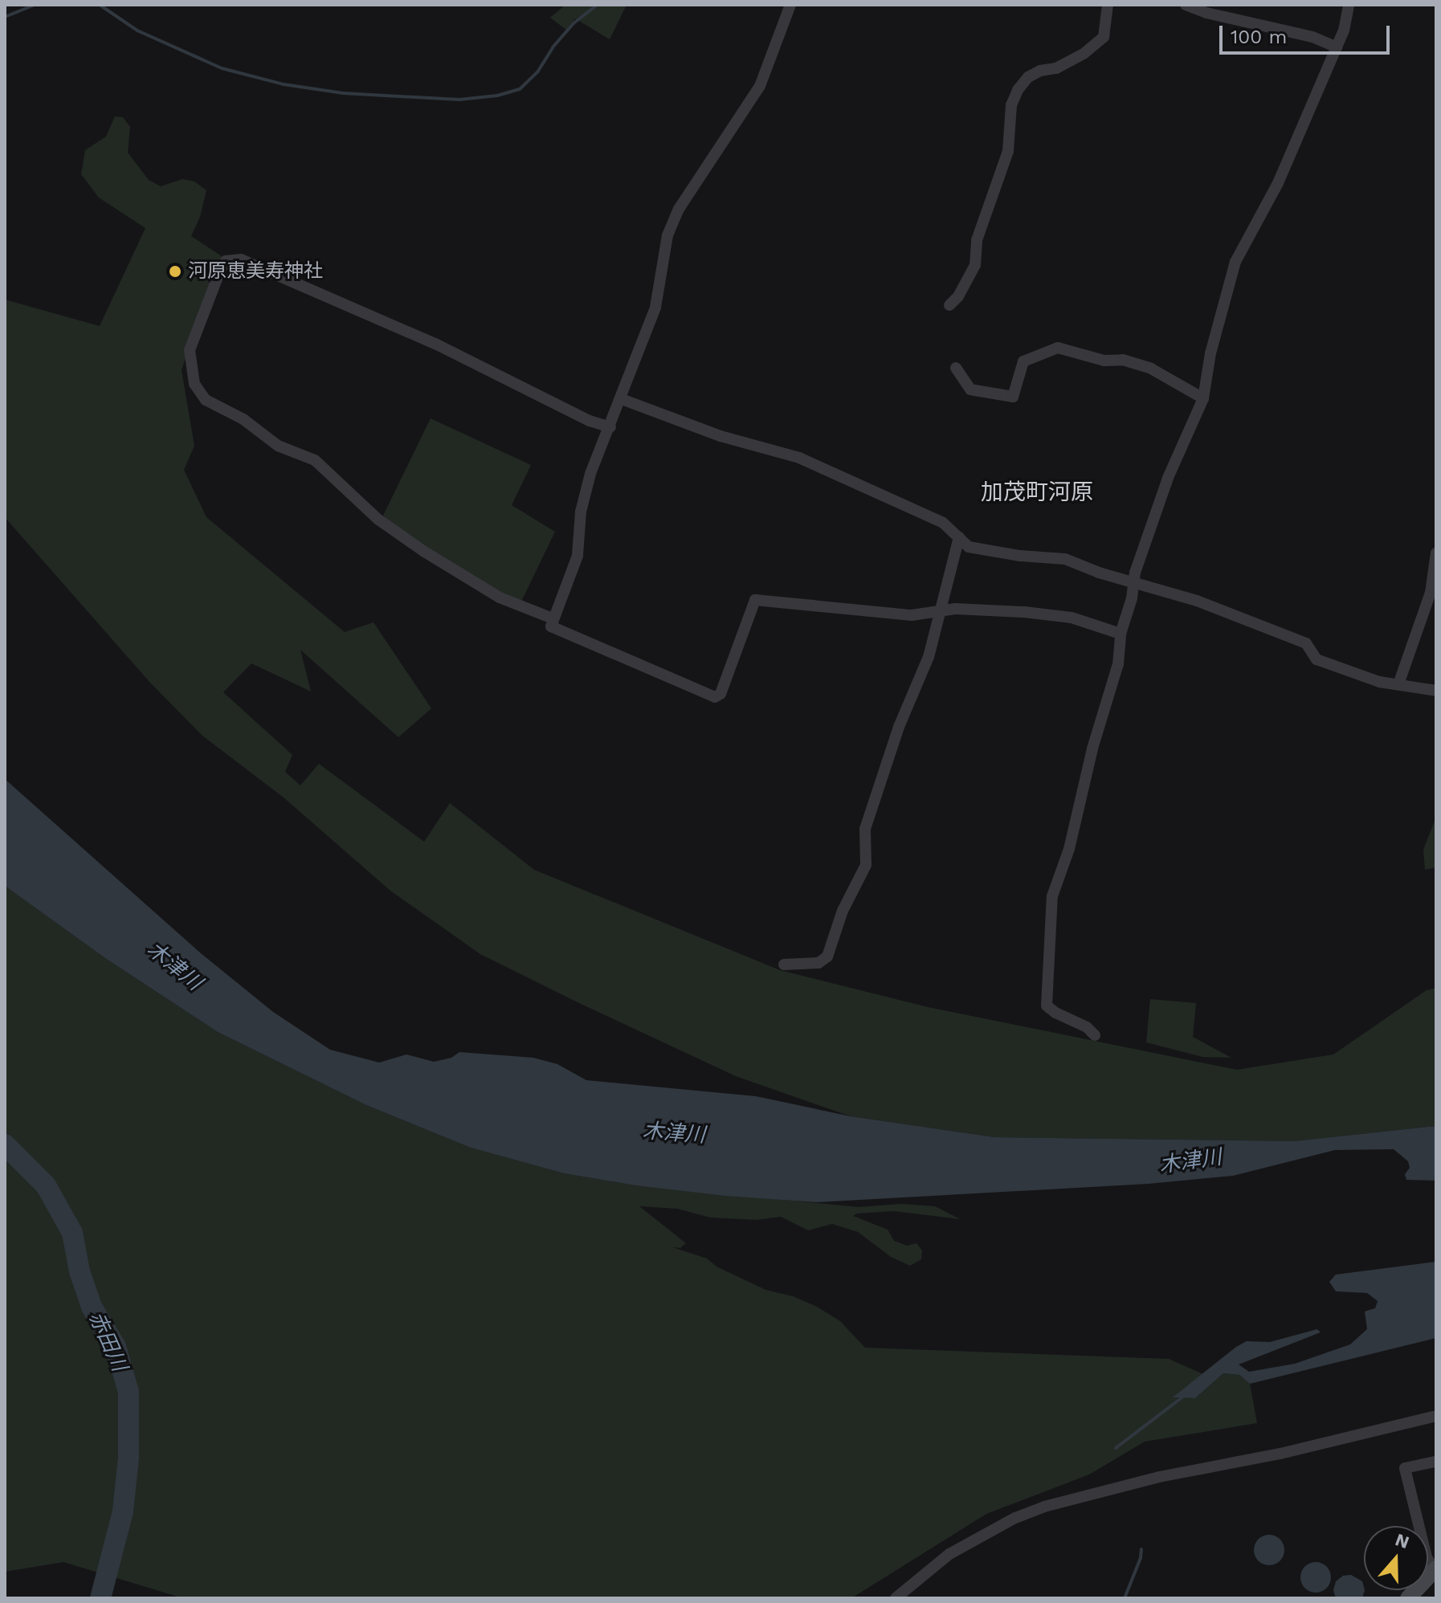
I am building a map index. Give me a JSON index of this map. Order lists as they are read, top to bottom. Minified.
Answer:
{"districts":["加茂町河原"],"water":["木津川","赤田川"],"places":["河原恵美寿神社"],"scale_bar":"100 m","north":"top"}
